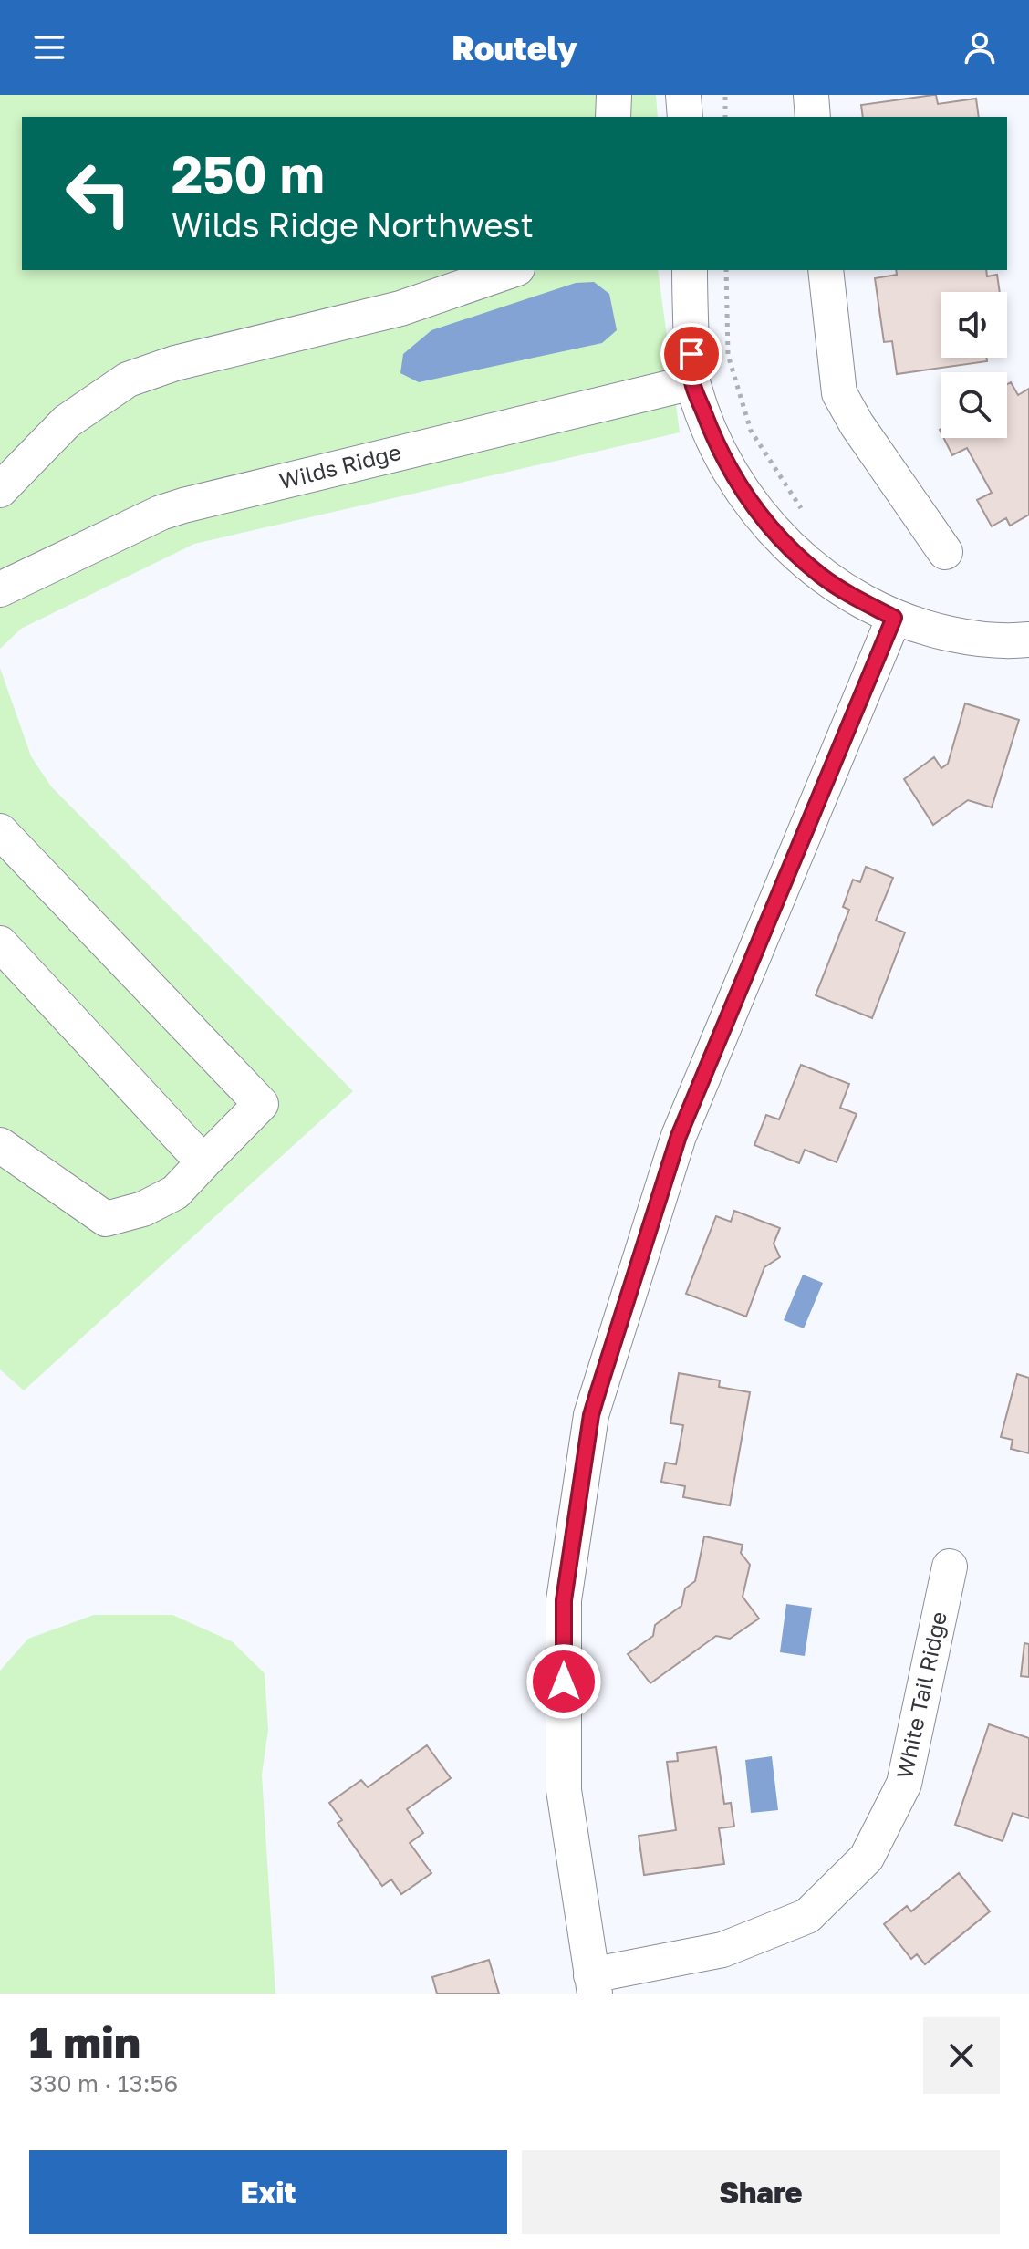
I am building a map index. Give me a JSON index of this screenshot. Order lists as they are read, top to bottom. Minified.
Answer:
{"streets":{"street":["Wilds Ridge","White Tail Ridge"]},"page":{"header":"Routely","turn":["250 m","Wilds Ridge Northwest"],"heading":["1 min","330 m · 13:56"],"buttons":["Exit","Share"]}}
